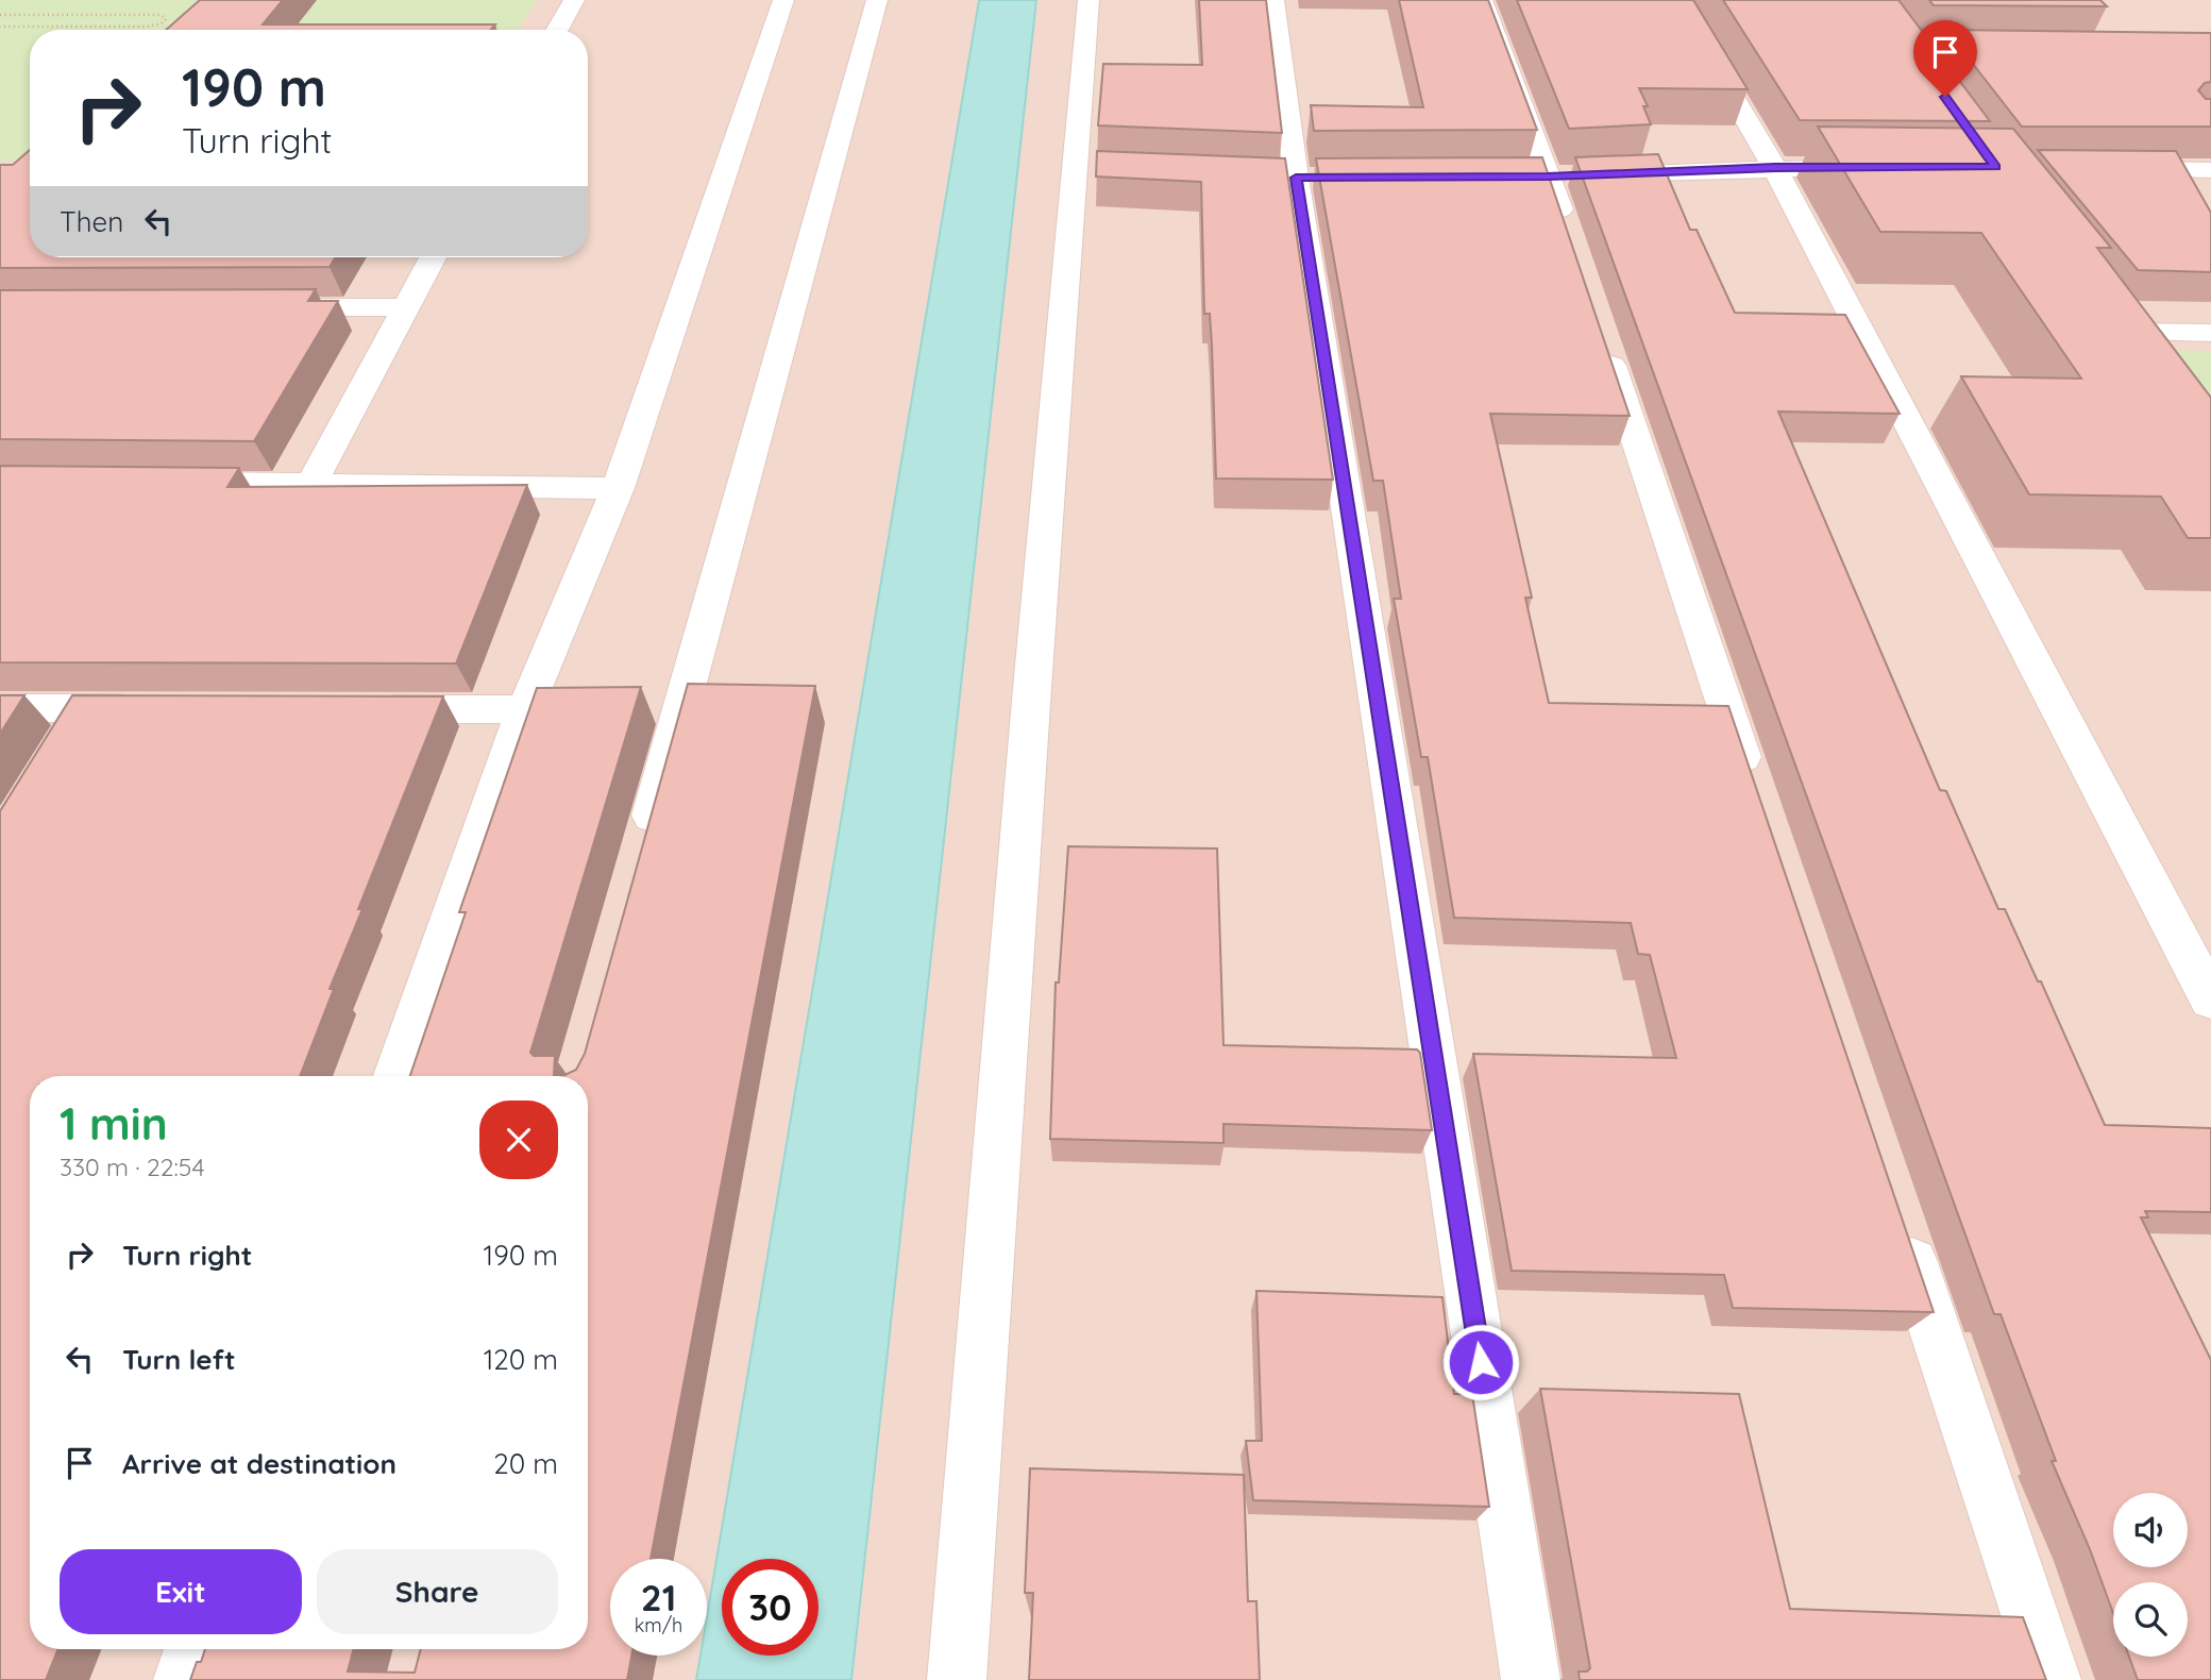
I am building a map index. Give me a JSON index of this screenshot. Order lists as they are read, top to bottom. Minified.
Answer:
{"page":{"turn":["190 m","Turn right"],"then":"Then","heading":["1 min","330 m · 22:54"],"list":[{"name":"Turn right","value":"190 m"},{"name":"Turn left","value":"120 m"},{"name":"Arrive at destination","value":"20 m"}],"buttons":["Exit","Share"],"speed":"21 km/h","limit":"30"}}
